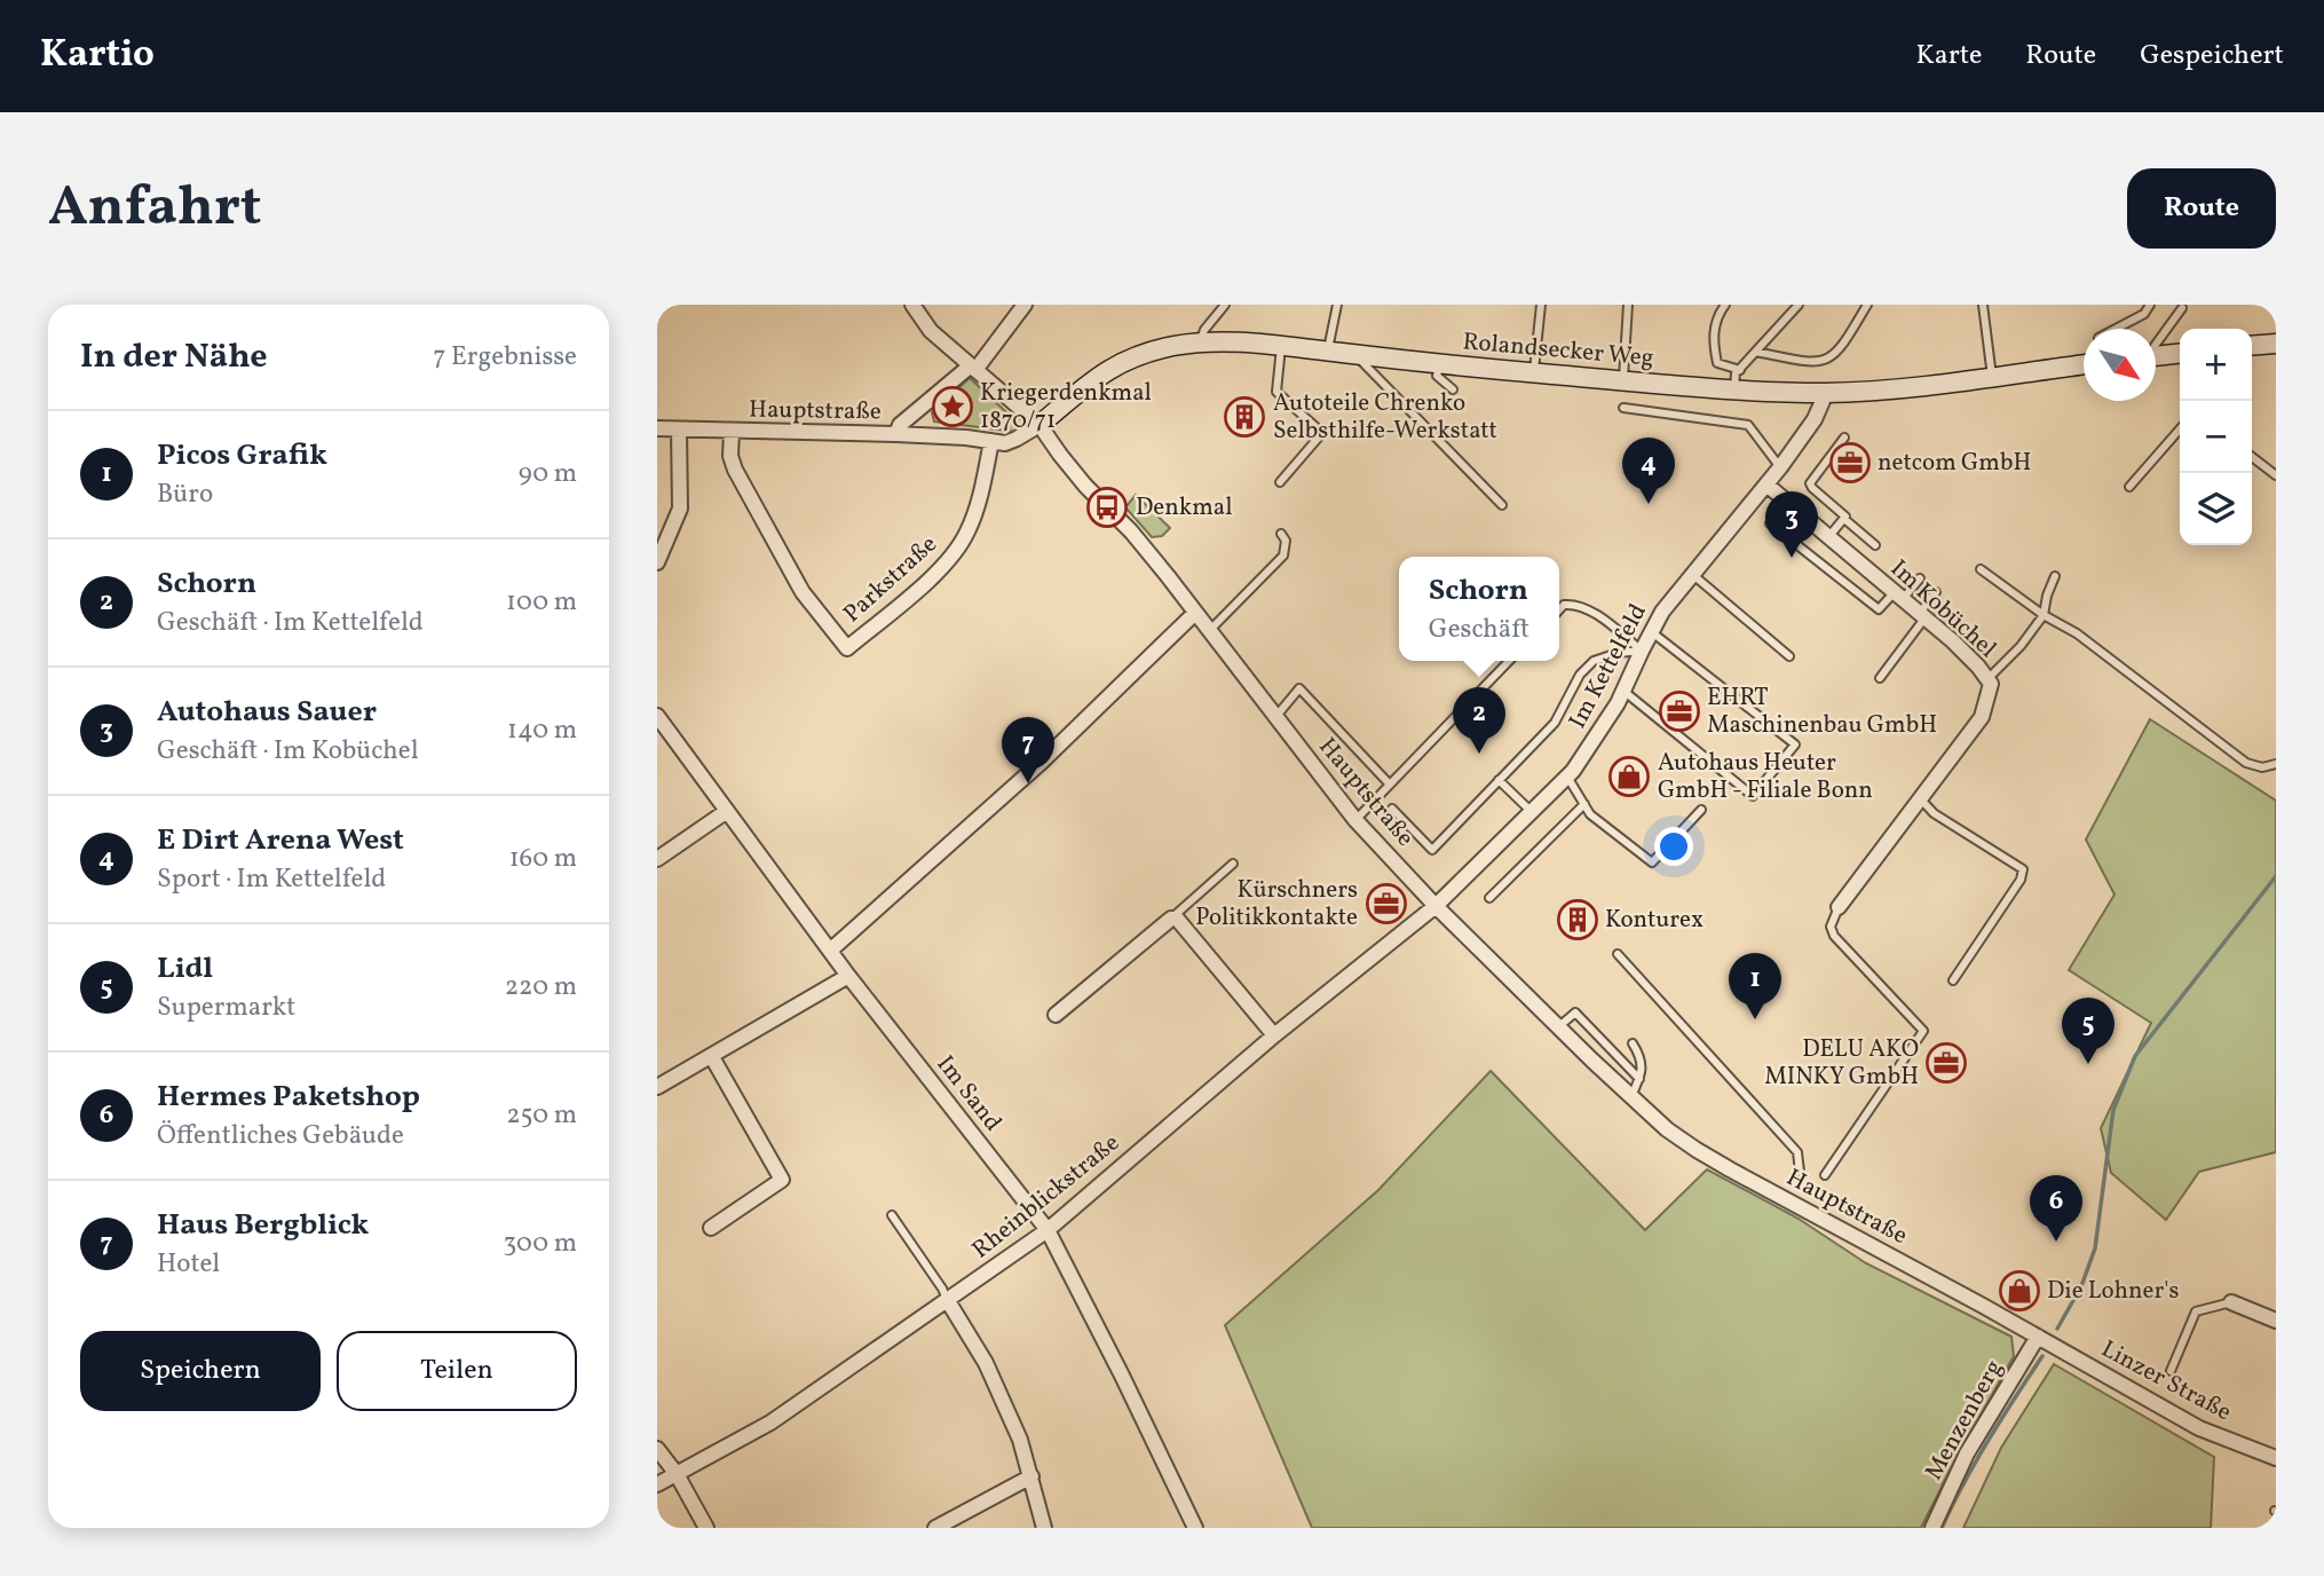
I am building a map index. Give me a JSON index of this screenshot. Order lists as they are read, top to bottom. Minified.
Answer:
{"streets":{"street":["Rolandsecker Weg","Hauptstraße","Parkstraße","Im Kobüchel","Im Kettelfeld","Im Sand","Rheinblickstraße","Linzer Straße","Menzenberg"]},"crossings":[["Rolandsecker Weg","Hauptstraße"],["Rolandsecker Weg","Im Kettelfeld"],["Hauptstraße","Parkstraße"],["Hauptstraße","Im Kettelfeld"],["Hauptstraße","Rheinblickstraße"],["Hauptstraße","Linzer Straße"],["Hauptstraße","Menzenberg"],["Im Kobüchel","Im Kettelfeld"],["Im Kettelfeld","Rheinblickstraße"],["Im Sand","Rheinblickstraße"],["Linzer Straße","Menzenberg"]],"places":{"place":["Kriegerdenkmal 1870/71"],"building":["Autoteile Chrenko Selbsthilfe-Werkstatt","Konturex"],"office":["netcom GmbH","EHRT Maschinenbau GmbH","Kürschners Politikkontakte","DELU AKO MINKY GmbH"],"bus stop":["Denkmal"],"shop":["Autohaus Heuter GmbH - Filiale Bonn","Die Lohner's"]},"north":"bottom right","page":{"header":"Kartio","nav":["Karte","Route","Gespeichert"],"buttons":["Route",["Speichern","Teilen"]],"title":"Anfahrt","heading":["In der Nähe","7 Ergebnisse"],"map_buttons":["+","−"],"list":[{"mark":"1","name":"Picos Grafik","note":"Büro","value":"90 m"},{"mark":"2","name":"Schorn","note":"Geschäft · Im Kettelfeld","value":"100 m"},{"mark":"3","name":"Autohaus Sauer","note":"Geschäft · Im Kobüchel","value":"140 m"},{"mark":"4","name":"E Dirt Arena West","note":"Sport · Im Kettelfeld","value":"160 m"},{"mark":"5","name":"Lidl","note":"Supermarkt","value":"220 m"},{"mark":"6","name":"Hermes Paketshop","note":"Öffentliches Gebäude","value":"250 m"},{"mark":"7","name":"Haus Bergblick","note":"Hotel","value":"300 m"}],"pins":["4","3","2","7","1","5","6"],"popup":["Schorn","Geschäft"]}}
